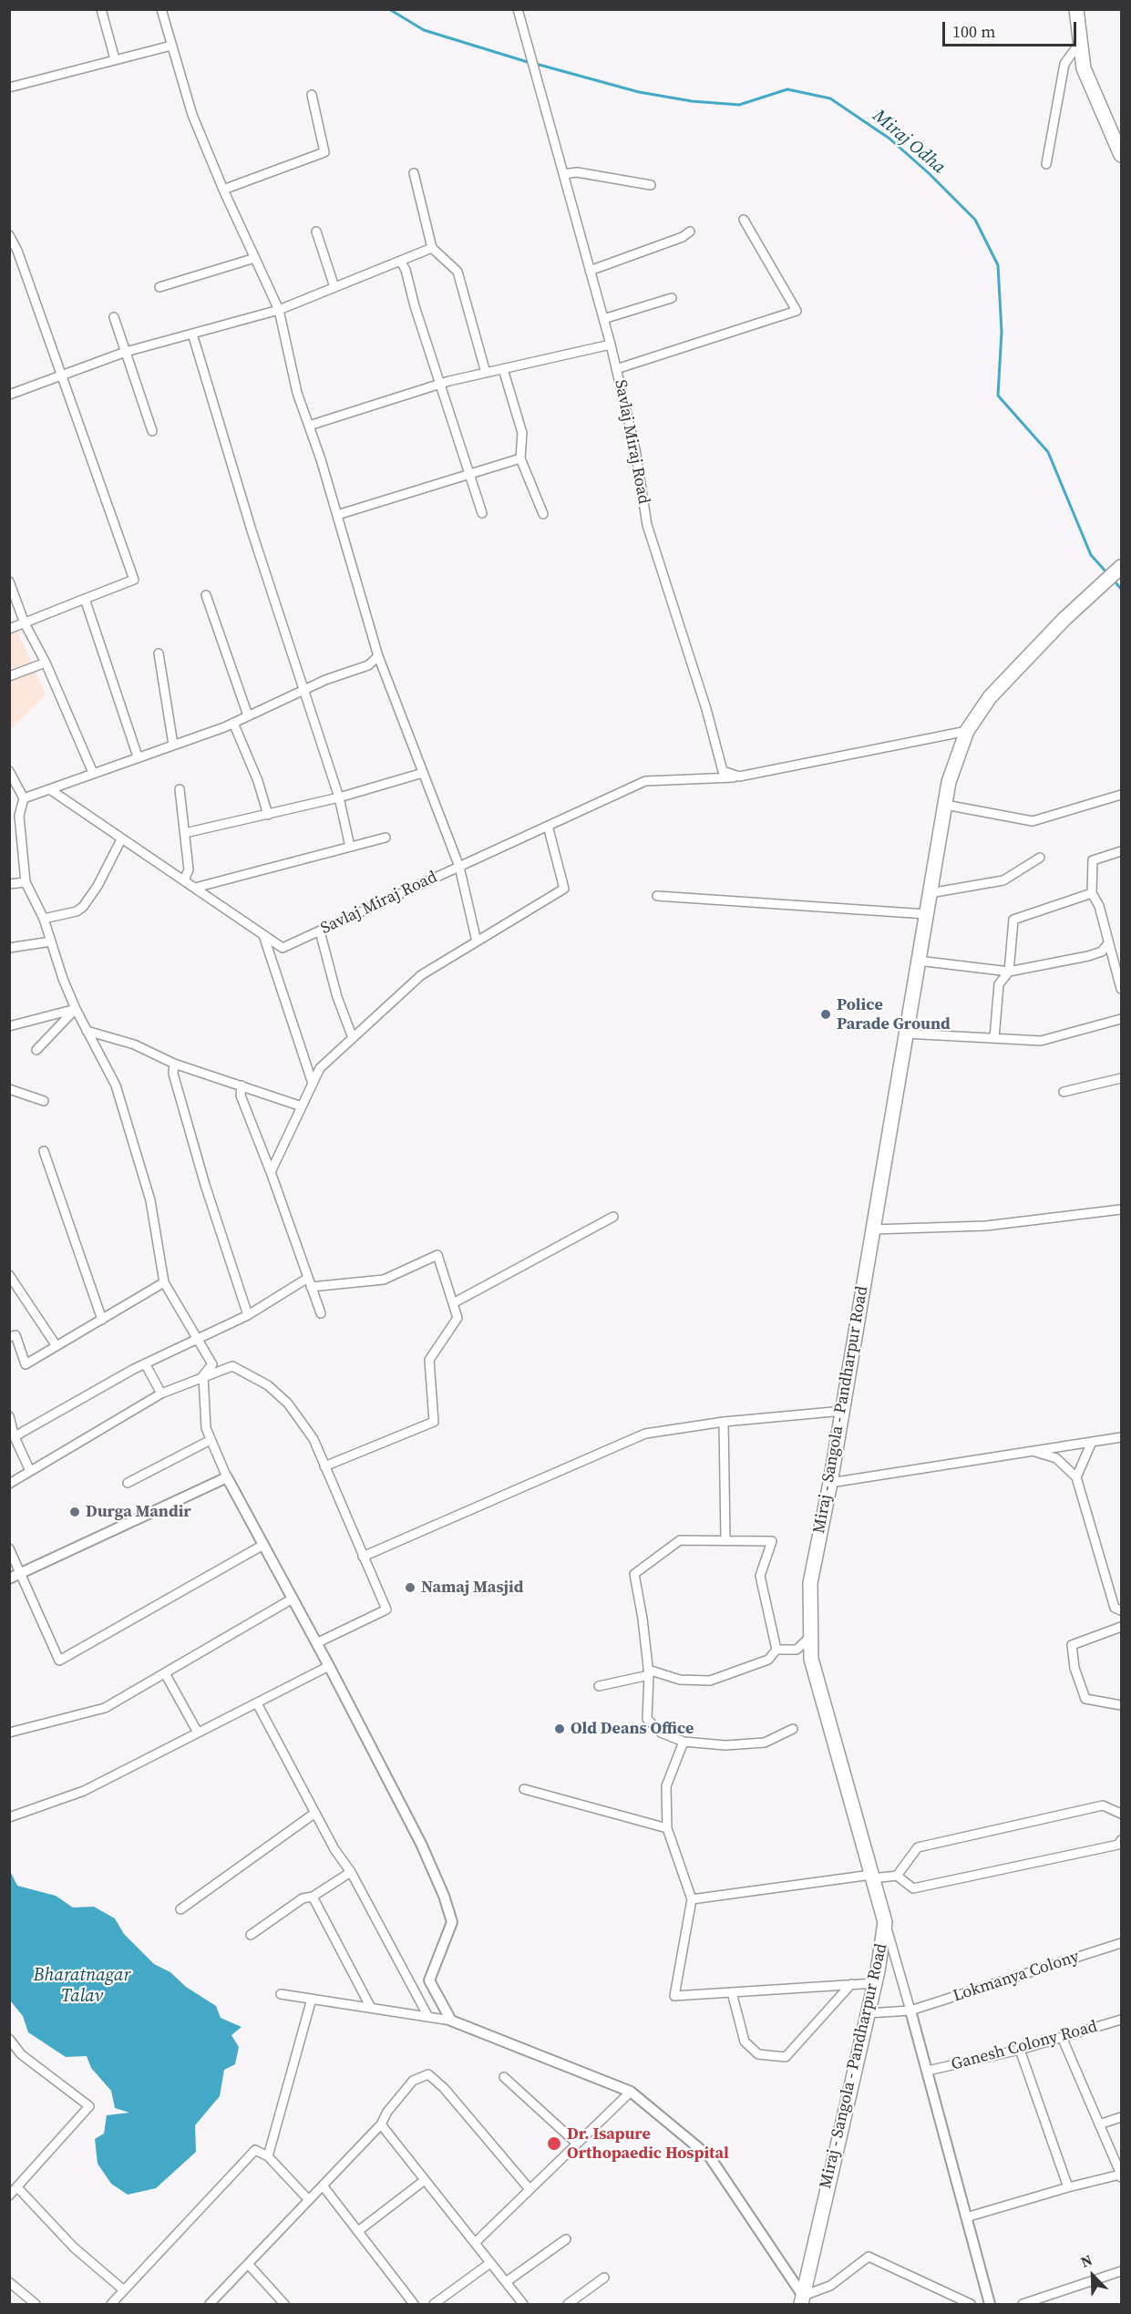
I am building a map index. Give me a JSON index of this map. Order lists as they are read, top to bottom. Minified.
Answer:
{"streets":{"highway":["Miraj - Sangola - Pandharpur Road"],"street":["Savlaj Miraj Road","Lokmanya Colony","Ganesh Colony Road"]},"crossings":[["Savlaj Miraj Road","Miraj - Sangola - Pandharpur Road"],["Miraj - Sangola - Pandharpur Road","Lokmanya Colony"]],"water":["Miraj Odha","Bharatnagar Talav"],"places":["Police Parade Ground","Durga Mandir","Namaj Masjid","Old Deans Office","Dr. Isapure Orthopaedic Hospital"],"scale_bar":"100 m","north":"top left"}
